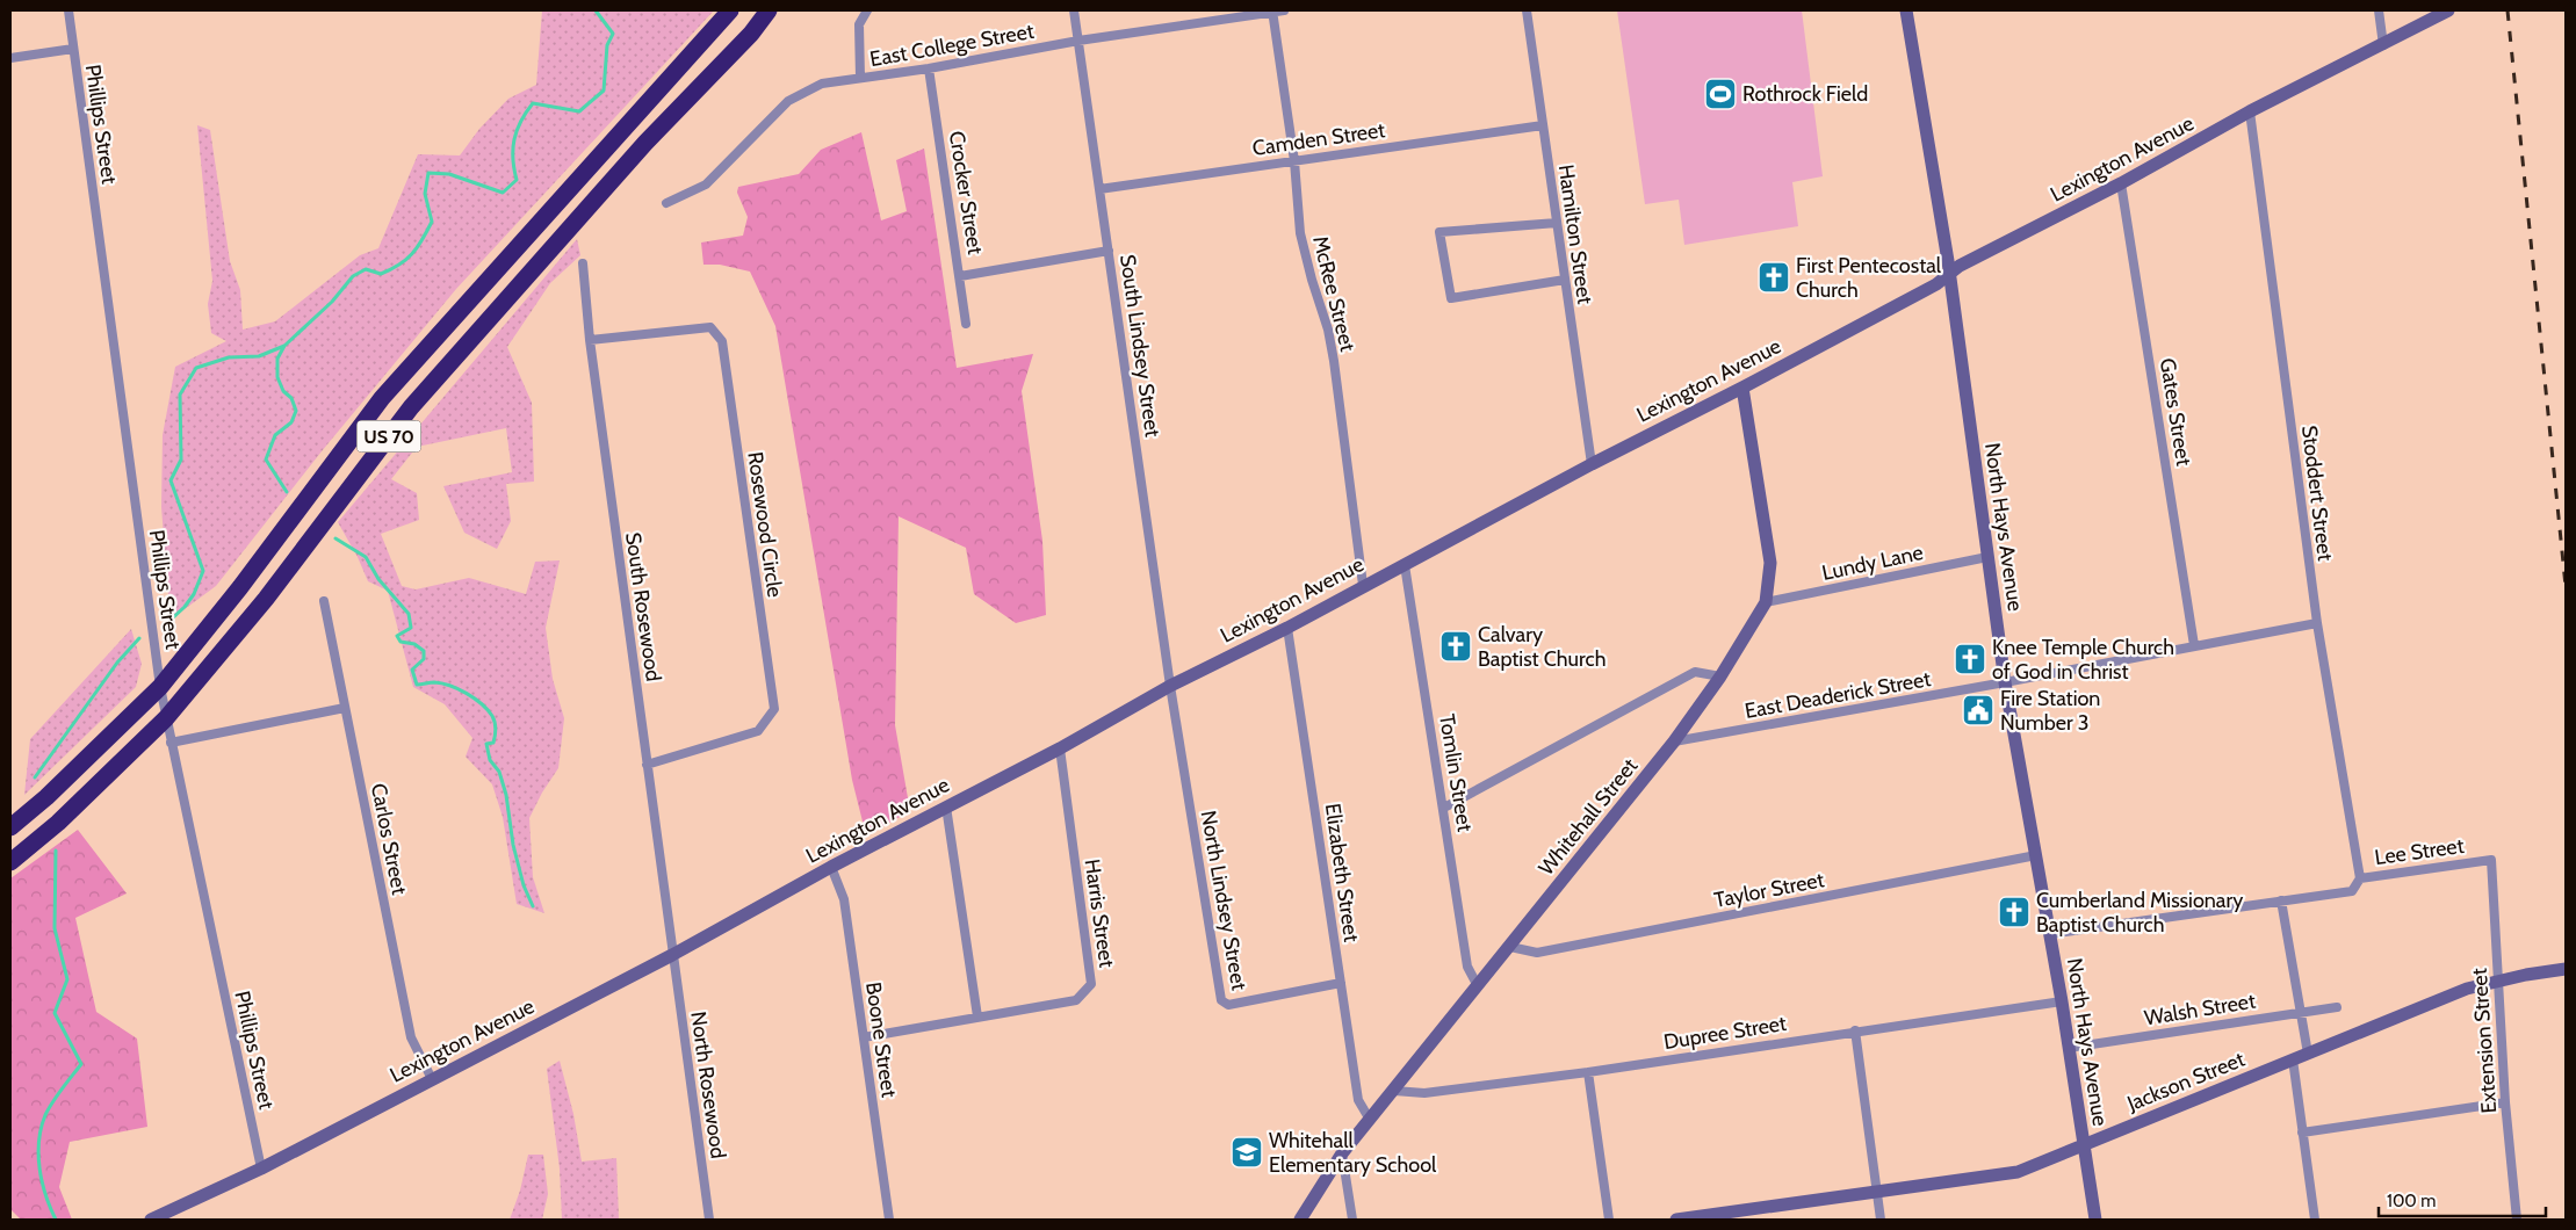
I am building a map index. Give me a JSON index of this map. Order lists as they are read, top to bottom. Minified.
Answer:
{"streets":{"highway":["US 70"],"street":["East College Street","Phillips Street","Camden Street","Lexington Avenue","Crocker Street","Hamilton Street","McRee Street","South Lindsey Street","Gates Street","Stoddert Street","Rosewood Circle","North Hays Avenue","Lundy Lane","South Rosewood","East Deaderick Street","Tomlin Street","Whitehall Street","Carlos Street","Lee Street","Elizabeth Street","Taylor Street","North Lindsey Street","Harris Street","Walsh Street","Dupree Street","Boone Street","Extension Street","Jackson Street","North Rosewood"]},"crossings":[["East College Street","Crocker Street"],["East College Street","McRee Street"],["East College Street","South Lindsey Street"],["Phillips Street","Lexington Avenue"],["Phillips Street","US 70"],["Camden Street","Hamilton Street"],["Camden Street","McRee Street"],["Camden Street","South Lindsey Street"],["Lexington Avenue","Hamilton Street"],["Lexington Avenue","McRee Street"],["Lexington Avenue","South Lindsey Street"],["Lexington Avenue","Gates Street"],["Lexington Avenue","Stoddert Street"],["Lexington Avenue","North Hays Avenue"],["Lexington Avenue","South Rosewood"],["Lexington Avenue","Tomlin Street"],["Lexington Avenue","Whitehall Street"],["Lexington Avenue","Carlos Street"],["Lexington Avenue","Elizabeth Street"],["Lexington Avenue","North Lindsey Street"],["Lexington Avenue","Harris Street"],["Lexington Avenue","Boone Street"],["Lexington Avenue","North Rosewood"],["South Lindsey Street","North Lindsey Street"],["Gates Street","East Deaderick Street"],["Stoddert Street","East Deaderick Street"],["Stoddert Street","Lee Street"],["Rosewood Circle","South Rosewood"],["North Hays Avenue","Lundy Lane"],["North Hays Avenue","East Deaderick Street"],["North Hays Avenue","Lee Street"],["North Hays Avenue","Taylor Street"],["North Hays Avenue","Walsh Street"],["North Hays Avenue","Dupree Street"],["North Hays Avenue","Jackson Street"],["Lundy Lane","Whitehall Street"],["South Rosewood","North Rosewood"],["East Deaderick Street","Whitehall Street"],["Tomlin Street","Whitehall Street"],["Whitehall Street","Elizabeth Street"],["Whitehall Street","Taylor Street"],["Whitehall Street","Dupree Street"],["Lee Street","Extension Street"],["Elizabeth Street","North Lindsey Street"],["Harris Street","Boone Street"]],"places":{"sports":["Rothrock Field"],"church":["First Pentecostal Church","Calvary Baptist Church","Knee Temple Church of God in Christ","Cumberland Missionary Baptist Church"],"public building":["Fire Station Number 3"],"school or university":["Whitehall Elementary School"]},"scale_bar":"100 m"}
